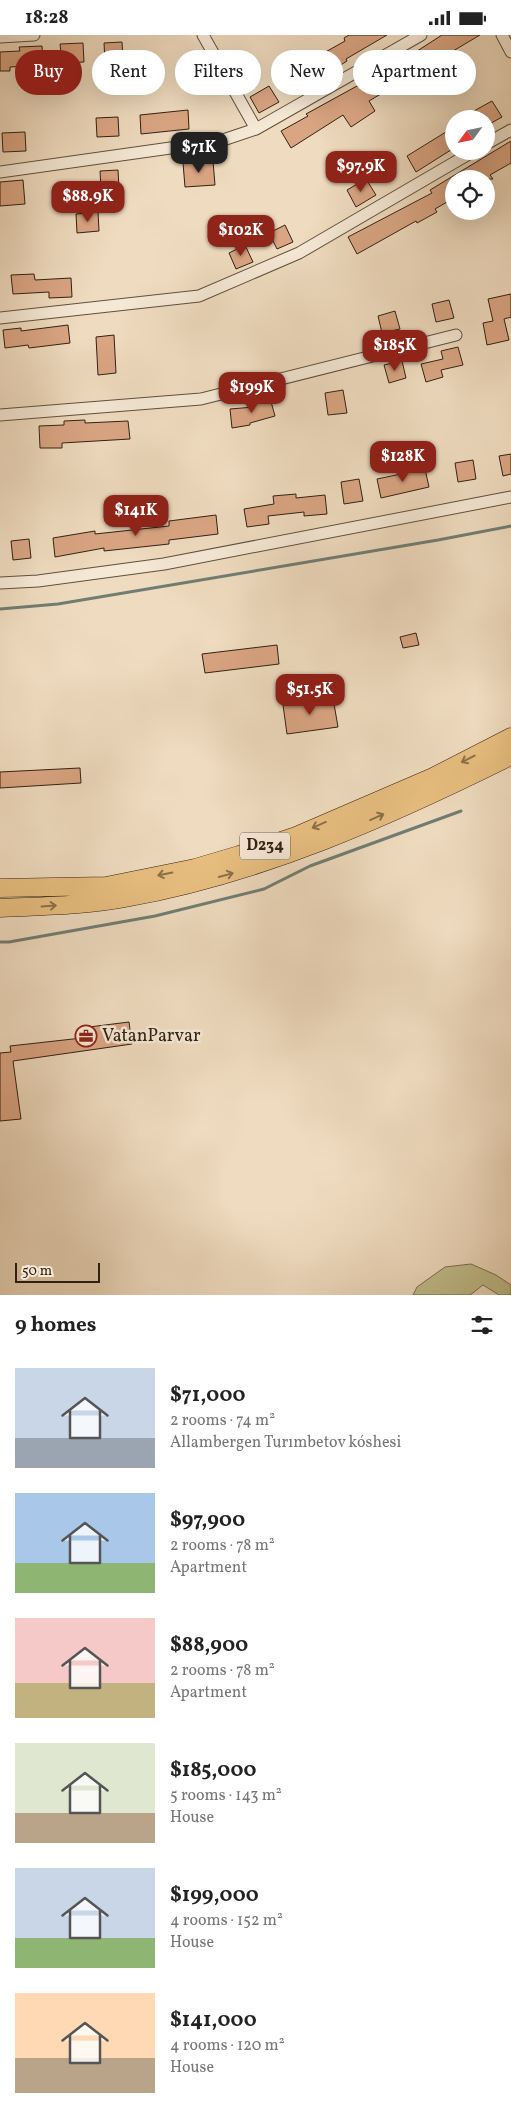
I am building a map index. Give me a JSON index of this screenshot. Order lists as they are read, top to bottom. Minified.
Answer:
{"streets":{"main road":["D234"]},"places":{"office":["VatanParvar"]},"scale_bar":"50 m","north":"bottom left","page":{"status":"18:28","chip":["Buy","Rent","Filters","New","Apartment"],"price":["$71K","$97.9K","$88.9K","$102K","$185K","$199K","$128K","$141K","$51.5K"],"scale":"50 m","heading":"9 homes","list":[{"name":"$71,000","note":"2 rooms · 74 m² · Allambergen Turımbetov kóshesi"},{"name":"$97,900","note":"2 rooms · 78 m² · Apartment"},{"name":"$88,900","note":"2 rooms · 78 m² · Apartment"},{"name":"$185,000","note":"5 rooms · 143 m² · House"},{"name":"$199,000","note":"4 rooms · 152 m² · House"},{"name":"$141,000","note":"4 rooms · 120 m² · House"}]}}
